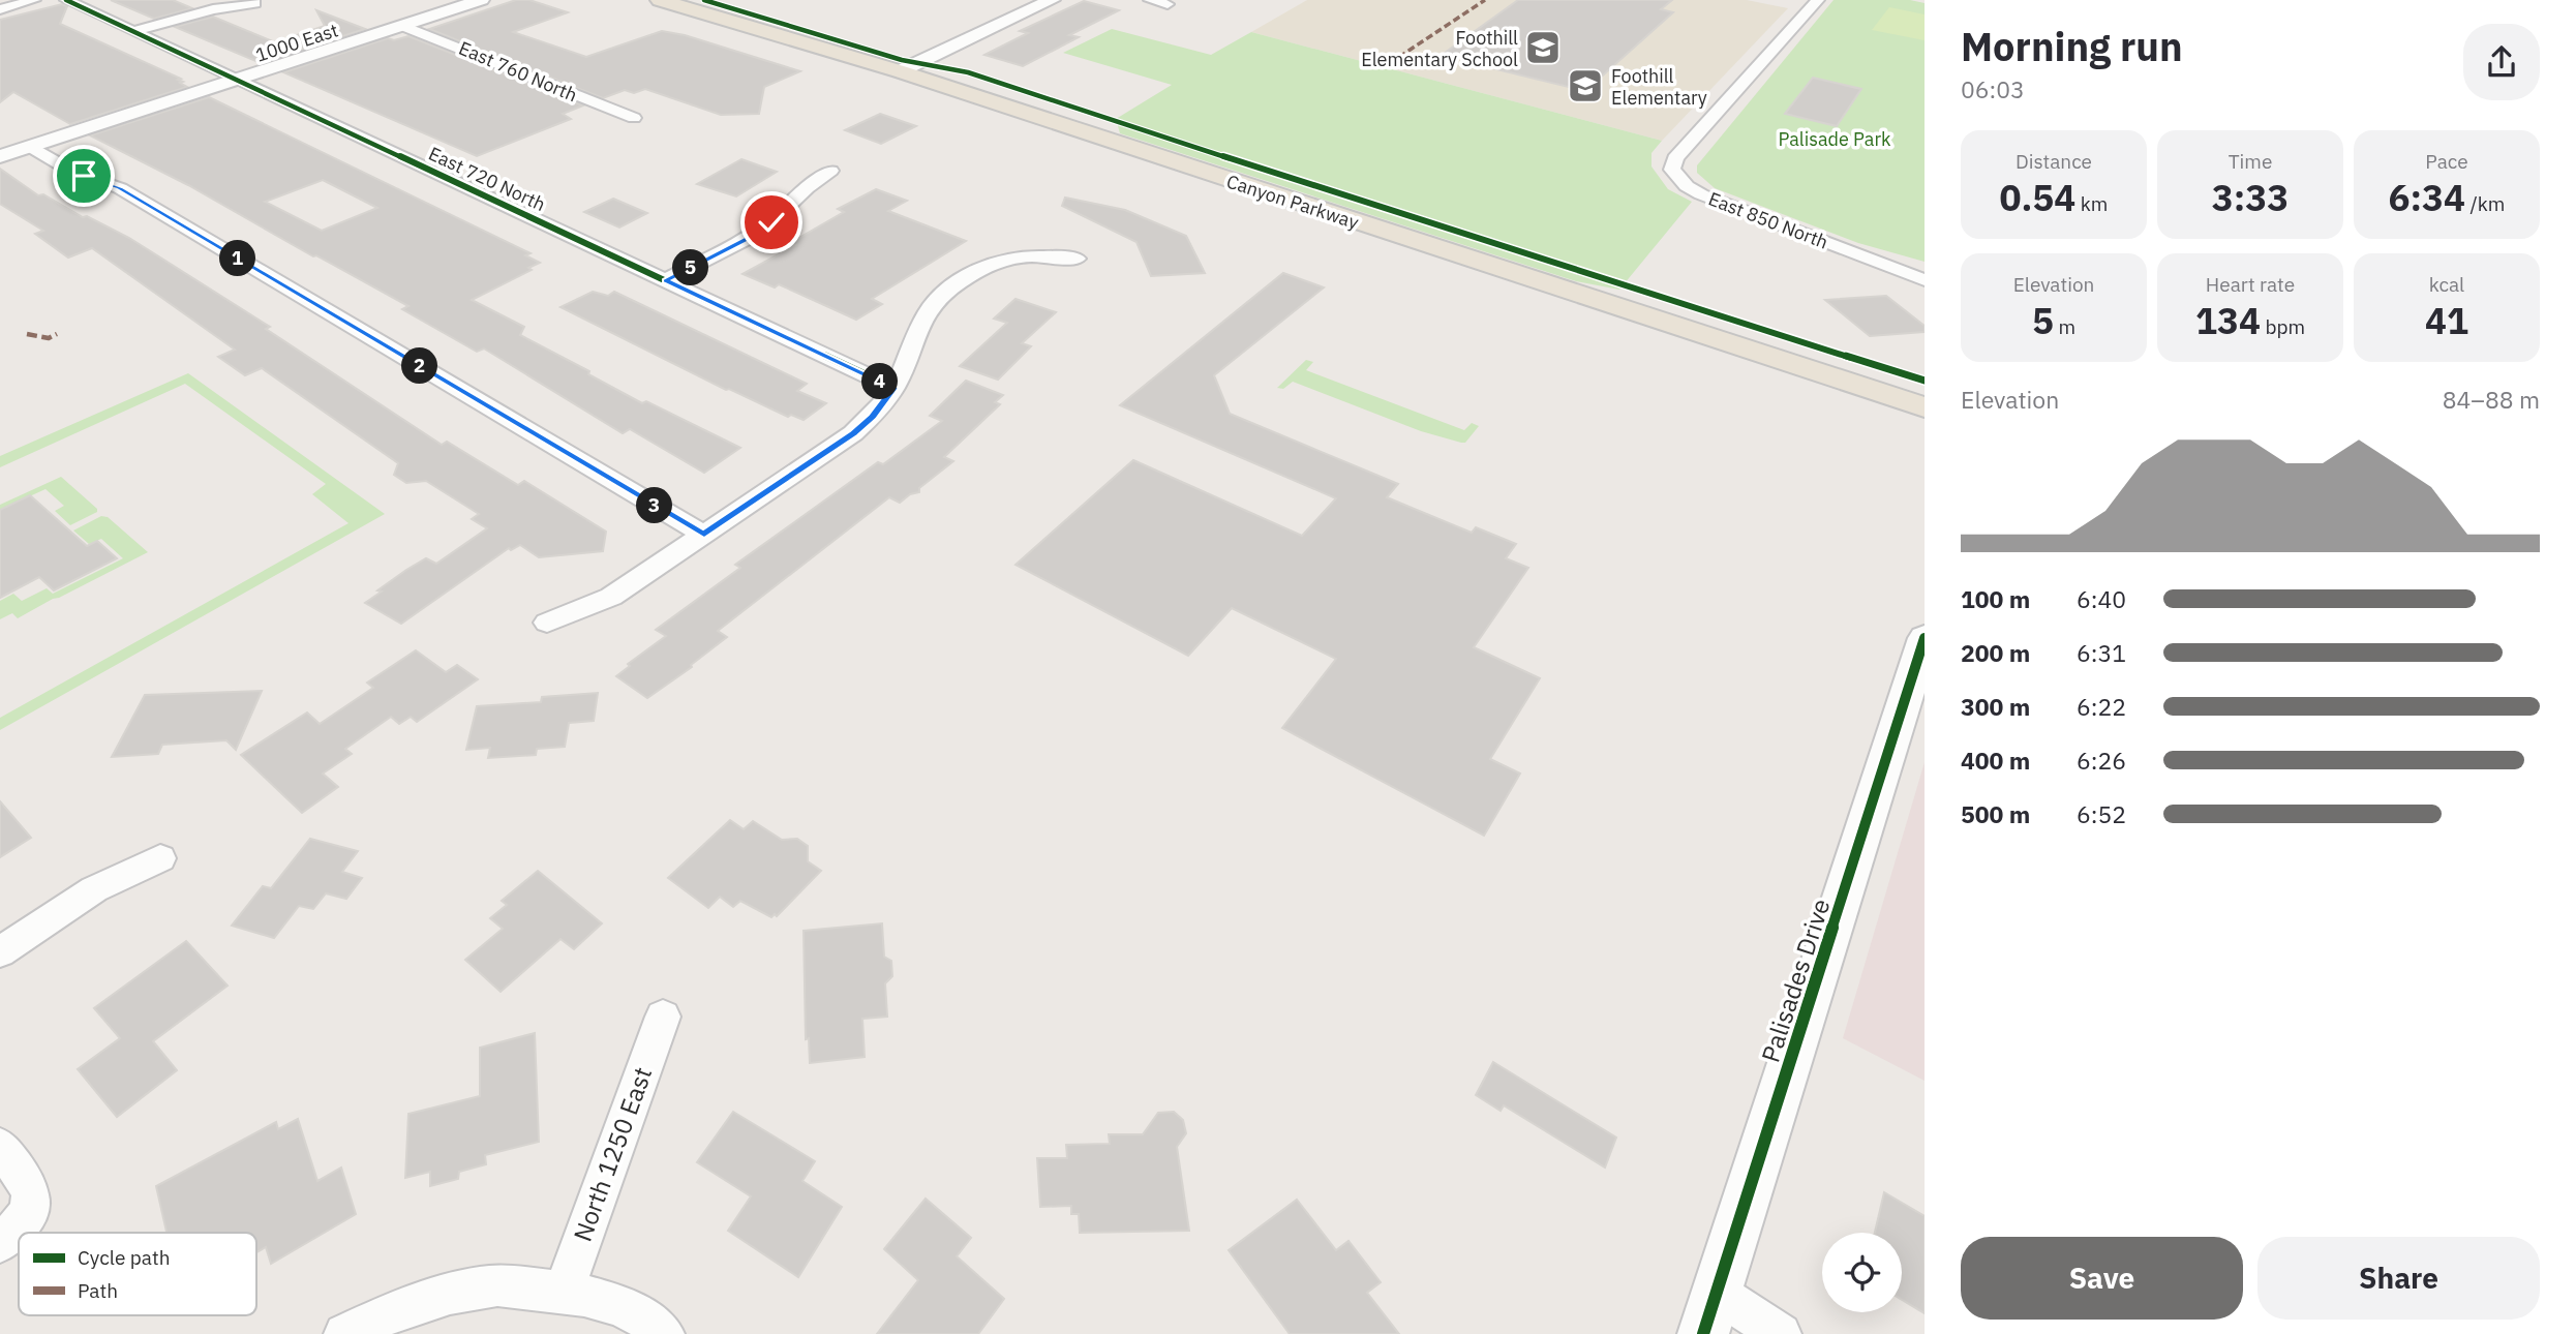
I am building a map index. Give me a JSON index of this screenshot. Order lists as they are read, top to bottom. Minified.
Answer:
{"streets":{"highway":["Canyon Parkway"],"street":["1000 East","East 760 North","East 720 North","East 850 North","Palisades Drive","North 1250 East"]},"crossings":[["1000 East","East 760 North"],["1000 East","East 720 North"]],"parks":["Palisade Park"],"places":{"school or university":["Foothill Elementary School","Foothill Elementary"]},"legend":["Cycle path","Path"],"page":{"heading":["Morning run","06:03"],"stats":[["Distance","0.54 km"],["Time","3:33"],["Pace","6:34 /km"],["Elevation","5 m"],["Heart rate","134 bpm"],["kcal","41"]],"pins":["1","5","2","4","3"],"chart":["Elevation","84–88 m"],"list":[{"name":"100 m","note":"6:40"},{"name":"200 m","note":"6:31"},{"name":"300 m","note":"6:22"},{"name":"400 m","note":"6:26"},{"name":"500 m","note":"6:52"}],"buttons":["Save","Share"]}}
